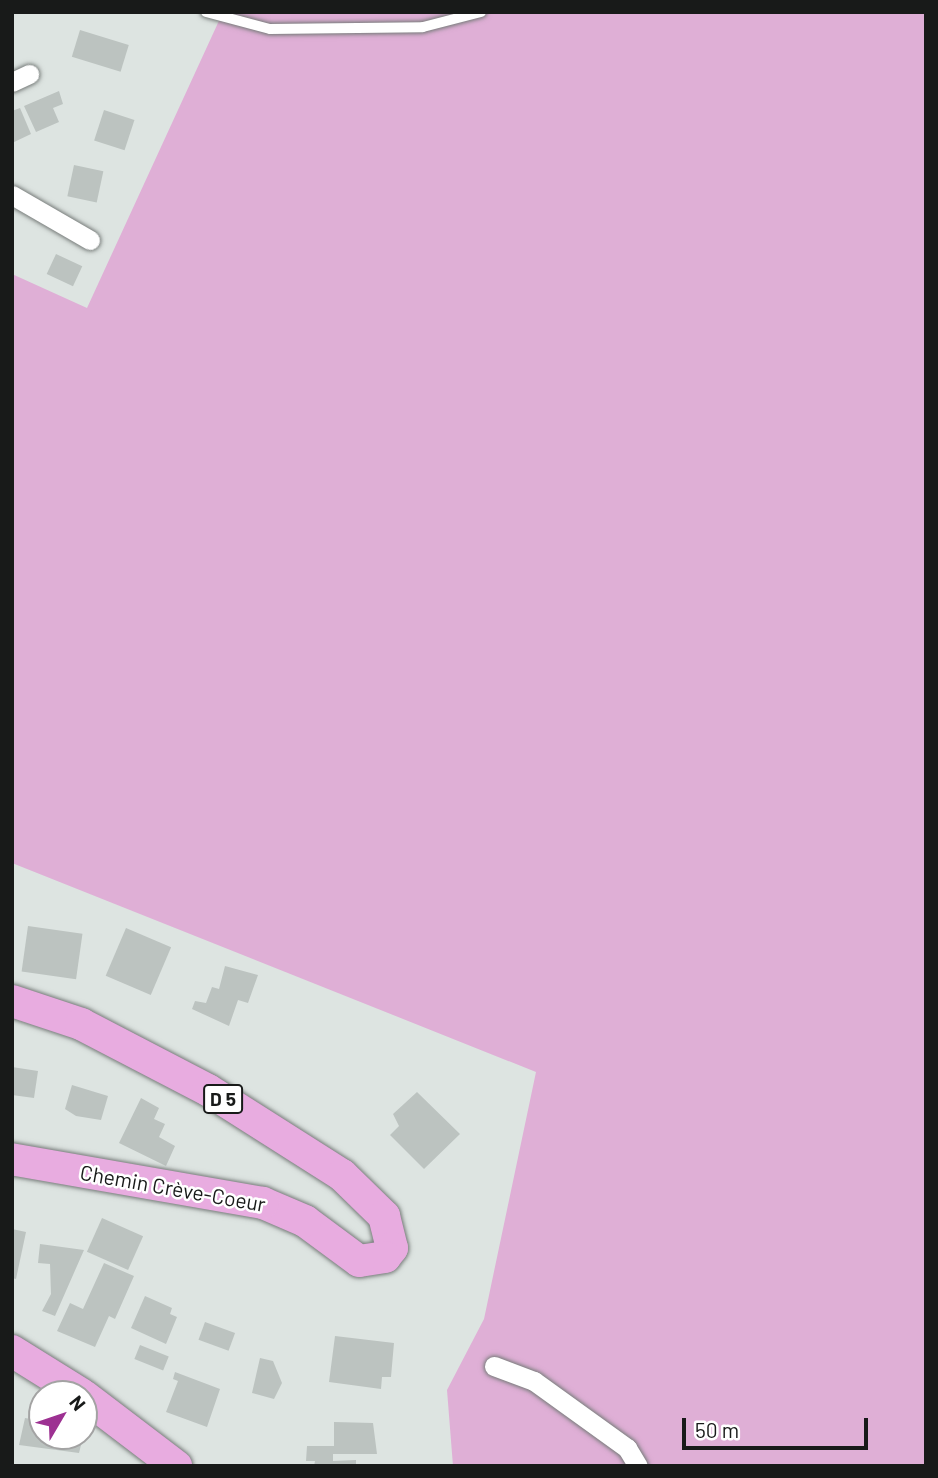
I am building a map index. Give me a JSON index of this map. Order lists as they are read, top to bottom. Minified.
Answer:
{"streets":{"main road":["D 5","Chemin Crève-Coeur"]},"scale_bar":"50 m","north":"top right"}
